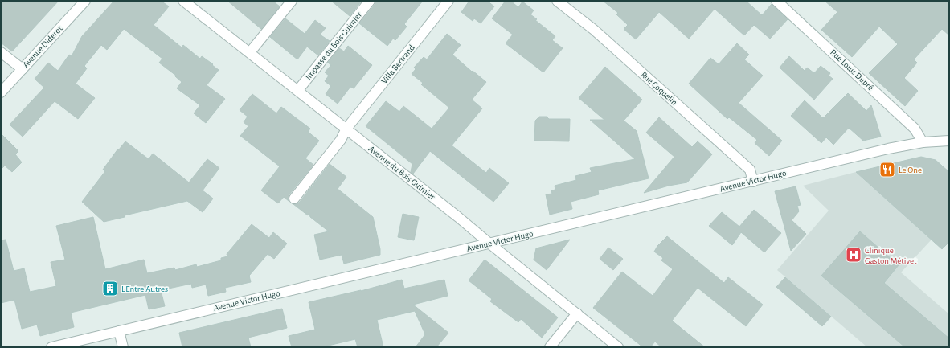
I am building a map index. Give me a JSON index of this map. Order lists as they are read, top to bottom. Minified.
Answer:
{"streets":{"street":["Impasse du Bois Guimier","Avenue Diderot","Villa Bertrand","Rue Louis Dupré","Rue Coquelin","Avenue du Bois Guimier","Avenue Victor Hugo"]},"crossings":[["Impasse du Bois Guimier","Avenue du Bois Guimier"],["Villa Bertrand","Avenue du Bois Guimier"],["Rue Louis Dupré","Avenue Victor Hugo"],["Rue Coquelin","Avenue Victor Hugo"],["Avenue du Bois Guimier","Avenue Victor Hugo"]],"places":{"restaurant":["Le One"],"hospital":["Clinique Gaston Métivet"],"building":["L'Entre Autres"]}}
